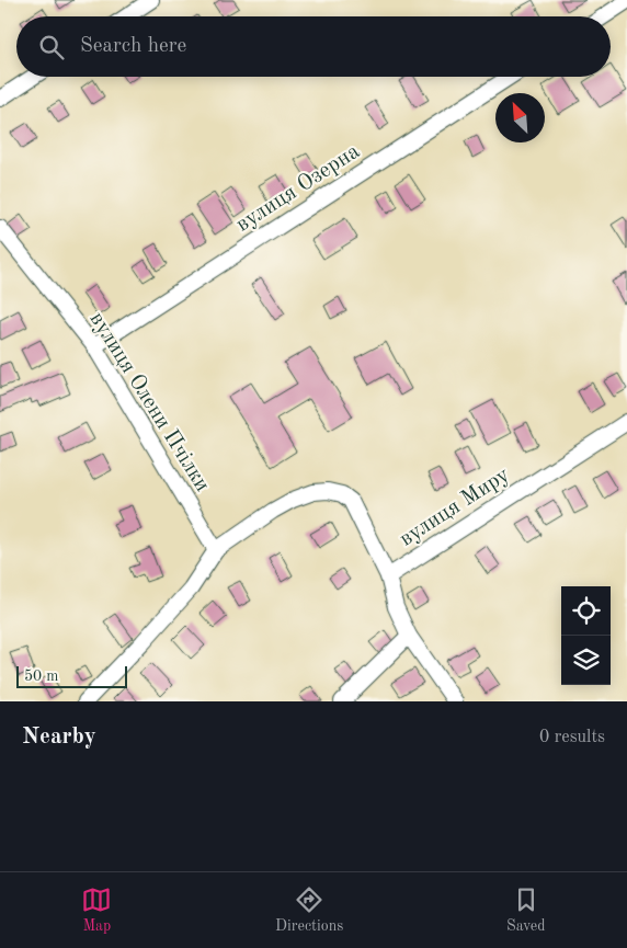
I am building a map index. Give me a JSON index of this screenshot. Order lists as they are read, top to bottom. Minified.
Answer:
{"streets":{"street":["вулиця Озерна","вулиця Олени Пчілки","вулиця Миру"]},"crossings":[["вулиця Озерна","вулиця Олени Пчілки"],["вулиця Олени Пчілки","вулиця Миру"]],"scale_bar":"50 m","north":"top left","page":{"search":"Search here","scale":"50 m","heading":["Nearby","0 results"],"nav":["Map","Directions","Saved"]}}
